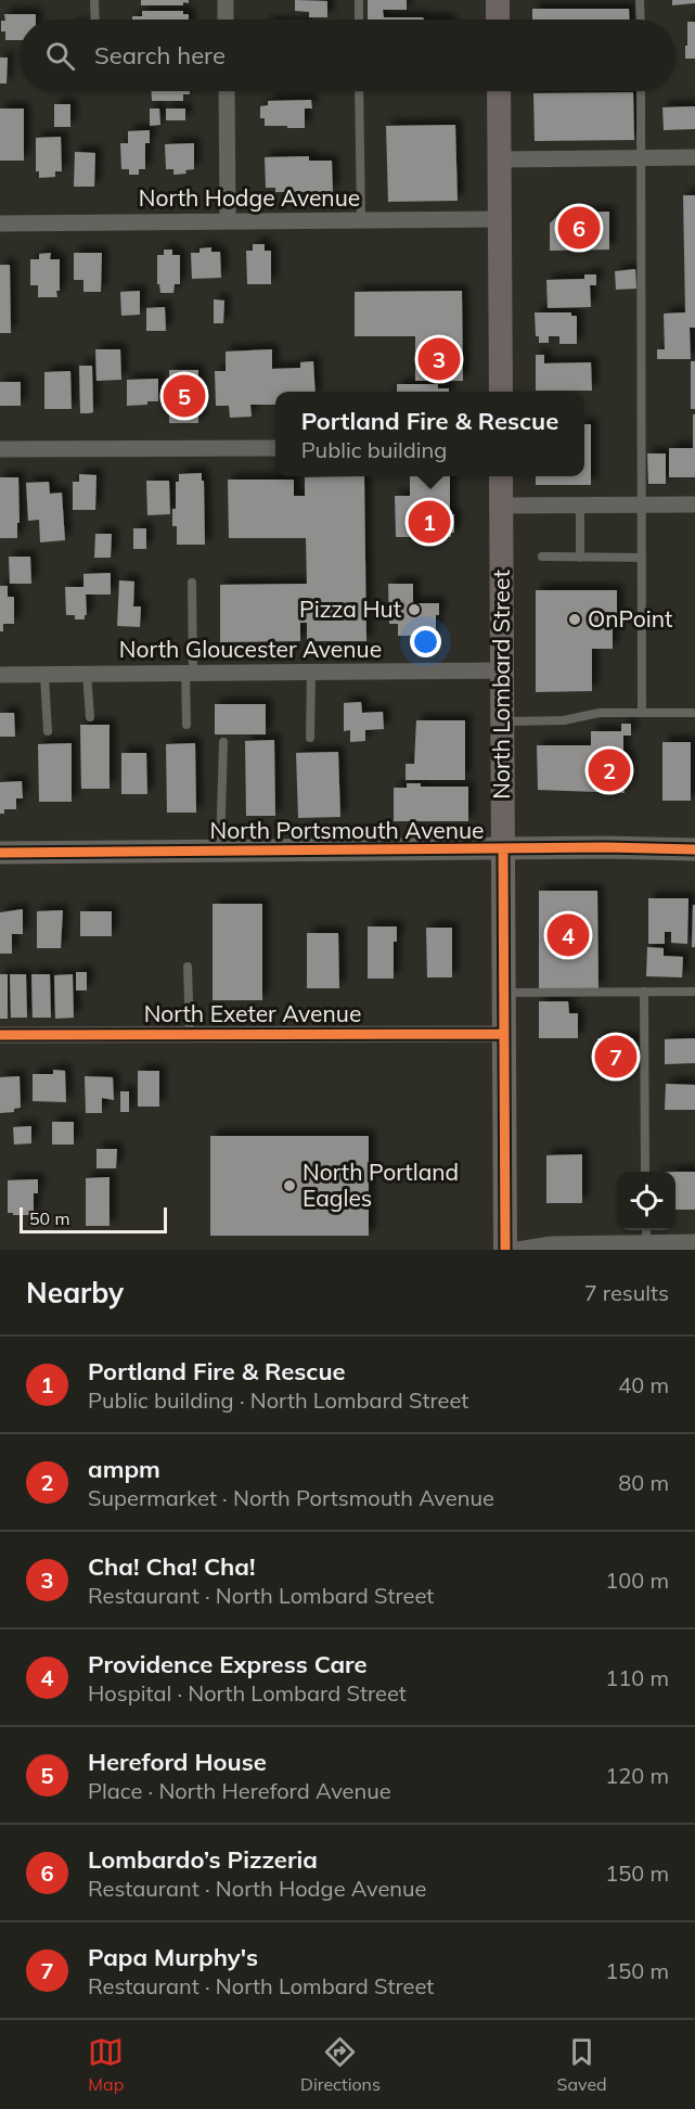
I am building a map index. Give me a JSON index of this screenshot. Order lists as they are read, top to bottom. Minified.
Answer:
{"streets":{"main road":["North Lombard Street"],"street":["North Hodge Avenue","North Gloucester Avenue","North Portsmouth Avenue","North Exeter Avenue"]},"crossings":[["North Gloucester Avenue","North Lombard Street"],["North Lombard Street","North Portsmouth Avenue"],["North Lombard Street","North Exeter Avenue"]],"places":["Pizza Hut","OnPoint","North Portland Eagles"],"scale_bar":"50 m","page":{"search":"Search here","pins":["6","3","5","1","2","4","7"],"popup":["Portland Fire & Rescue","Public building"],"scale":"50 m","heading":["Nearby","7 results"],"list":[{"mark":"1","name":"Portland Fire & Rescue","note":"Public building · North Lombard Street","value":"40 m"},{"mark":"2","name":"ampm","note":"Supermarket · North Portsmouth Avenue","value":"80 m"},{"mark":"3","name":"Cha! Cha! Cha!","note":"Restaurant · North Lombard Street","value":"100 m"},{"mark":"4","name":"Providence Express Care","note":"Hospital · North Lombard Street","value":"110 m"},{"mark":"5","name":"Hereford House","note":"Place · North Hereford Avenue","value":"120 m"},{"mark":"6","name":"Lombardo’s Pizzeria","note":"Restaurant · North Hodge Avenue","value":"150 m"},{"mark":"7","name":"Papa Murphy's","note":"Restaurant · North Lombard Street","value":"150 m"}],"nav":["Map","Directions","Saved"]}}
